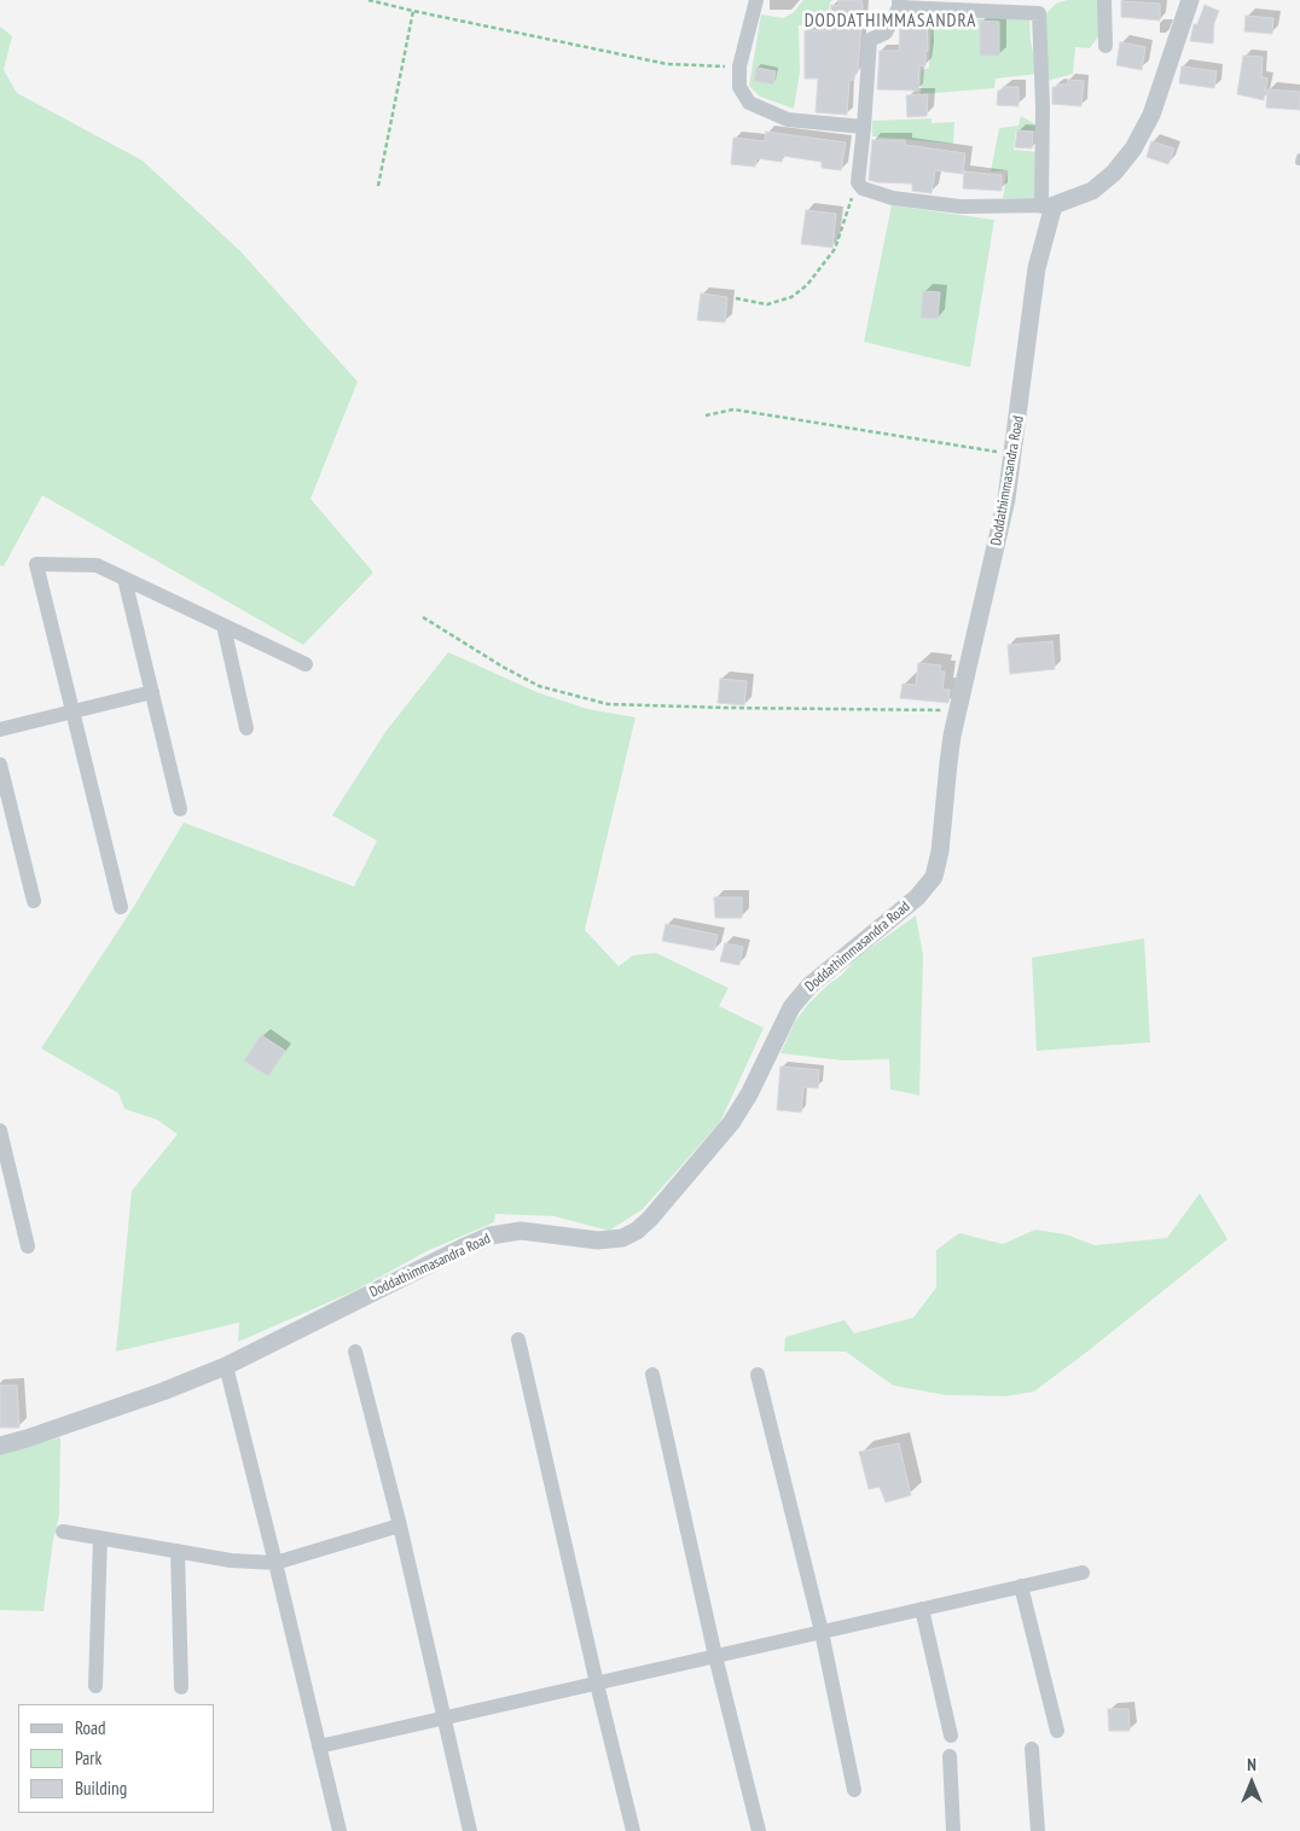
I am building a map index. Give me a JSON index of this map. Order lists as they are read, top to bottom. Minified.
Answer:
{"streets":{"street":["Doddathimmasandra Road"]},"districts":["DODDATHIMMASANDRA"],"legend":["Road","Park","Building"],"north":"top"}
